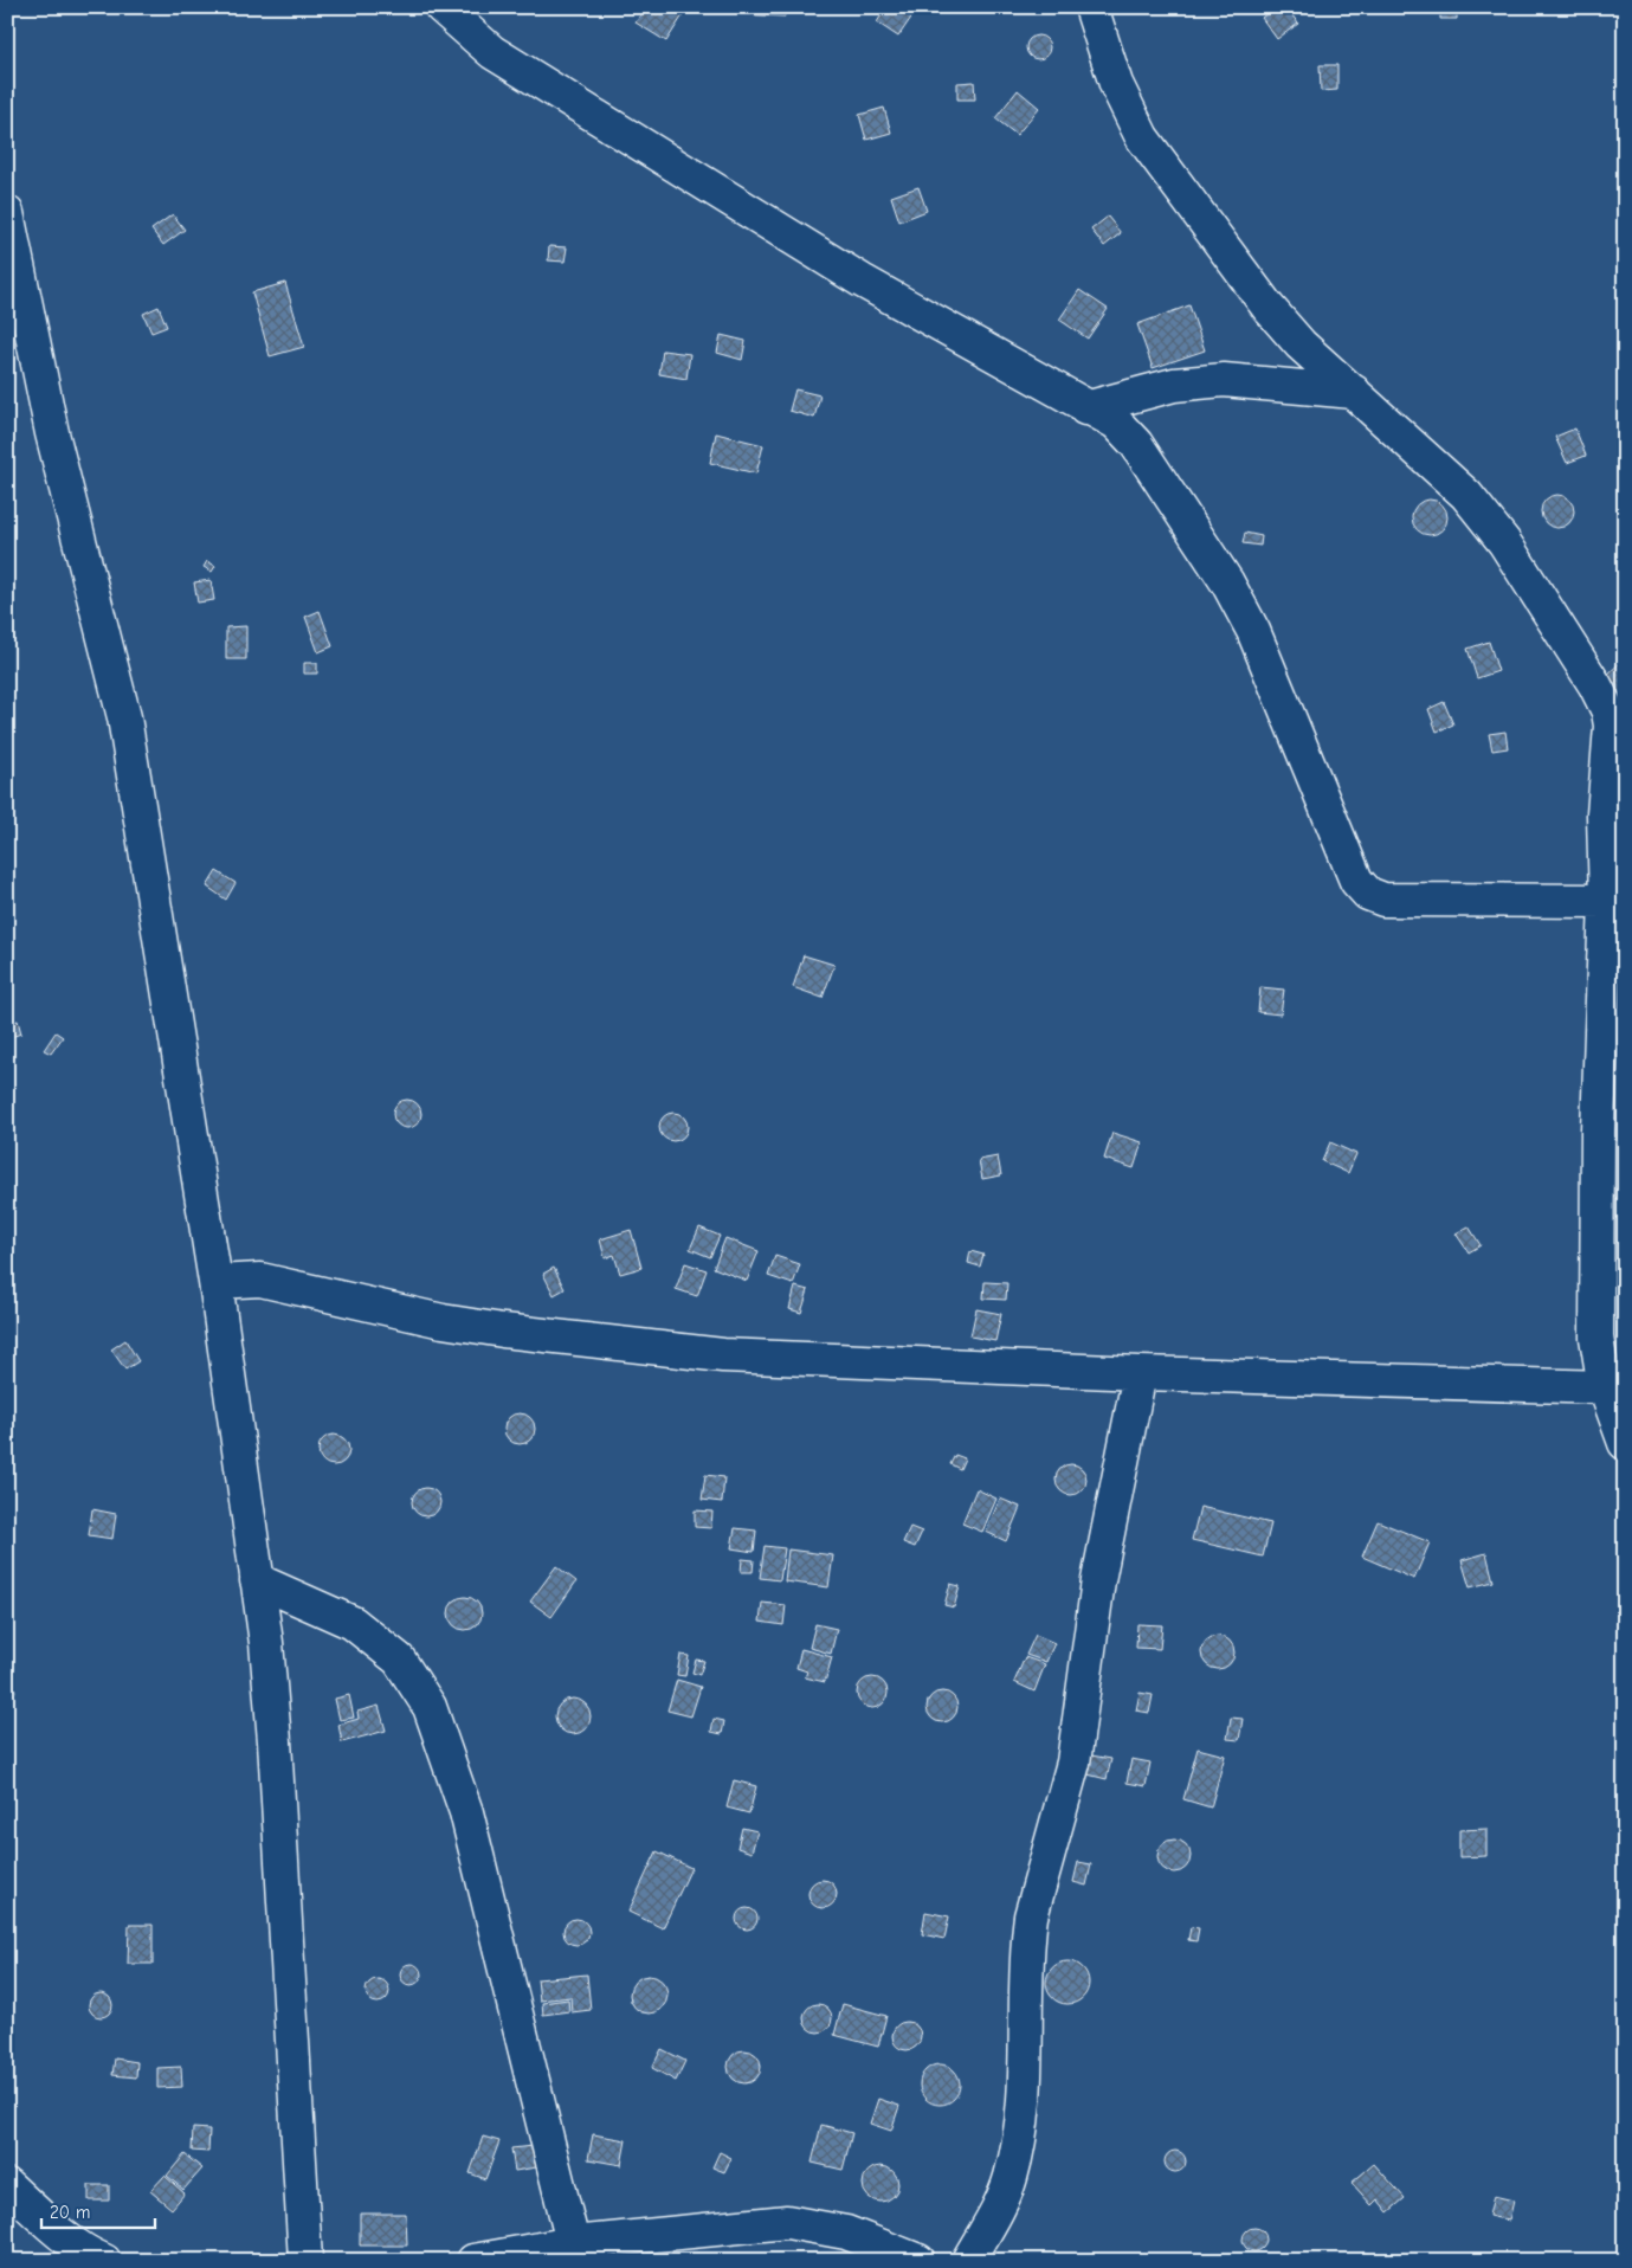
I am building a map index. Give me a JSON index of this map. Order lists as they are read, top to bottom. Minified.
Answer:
{"scale_bar":"20 m"}
